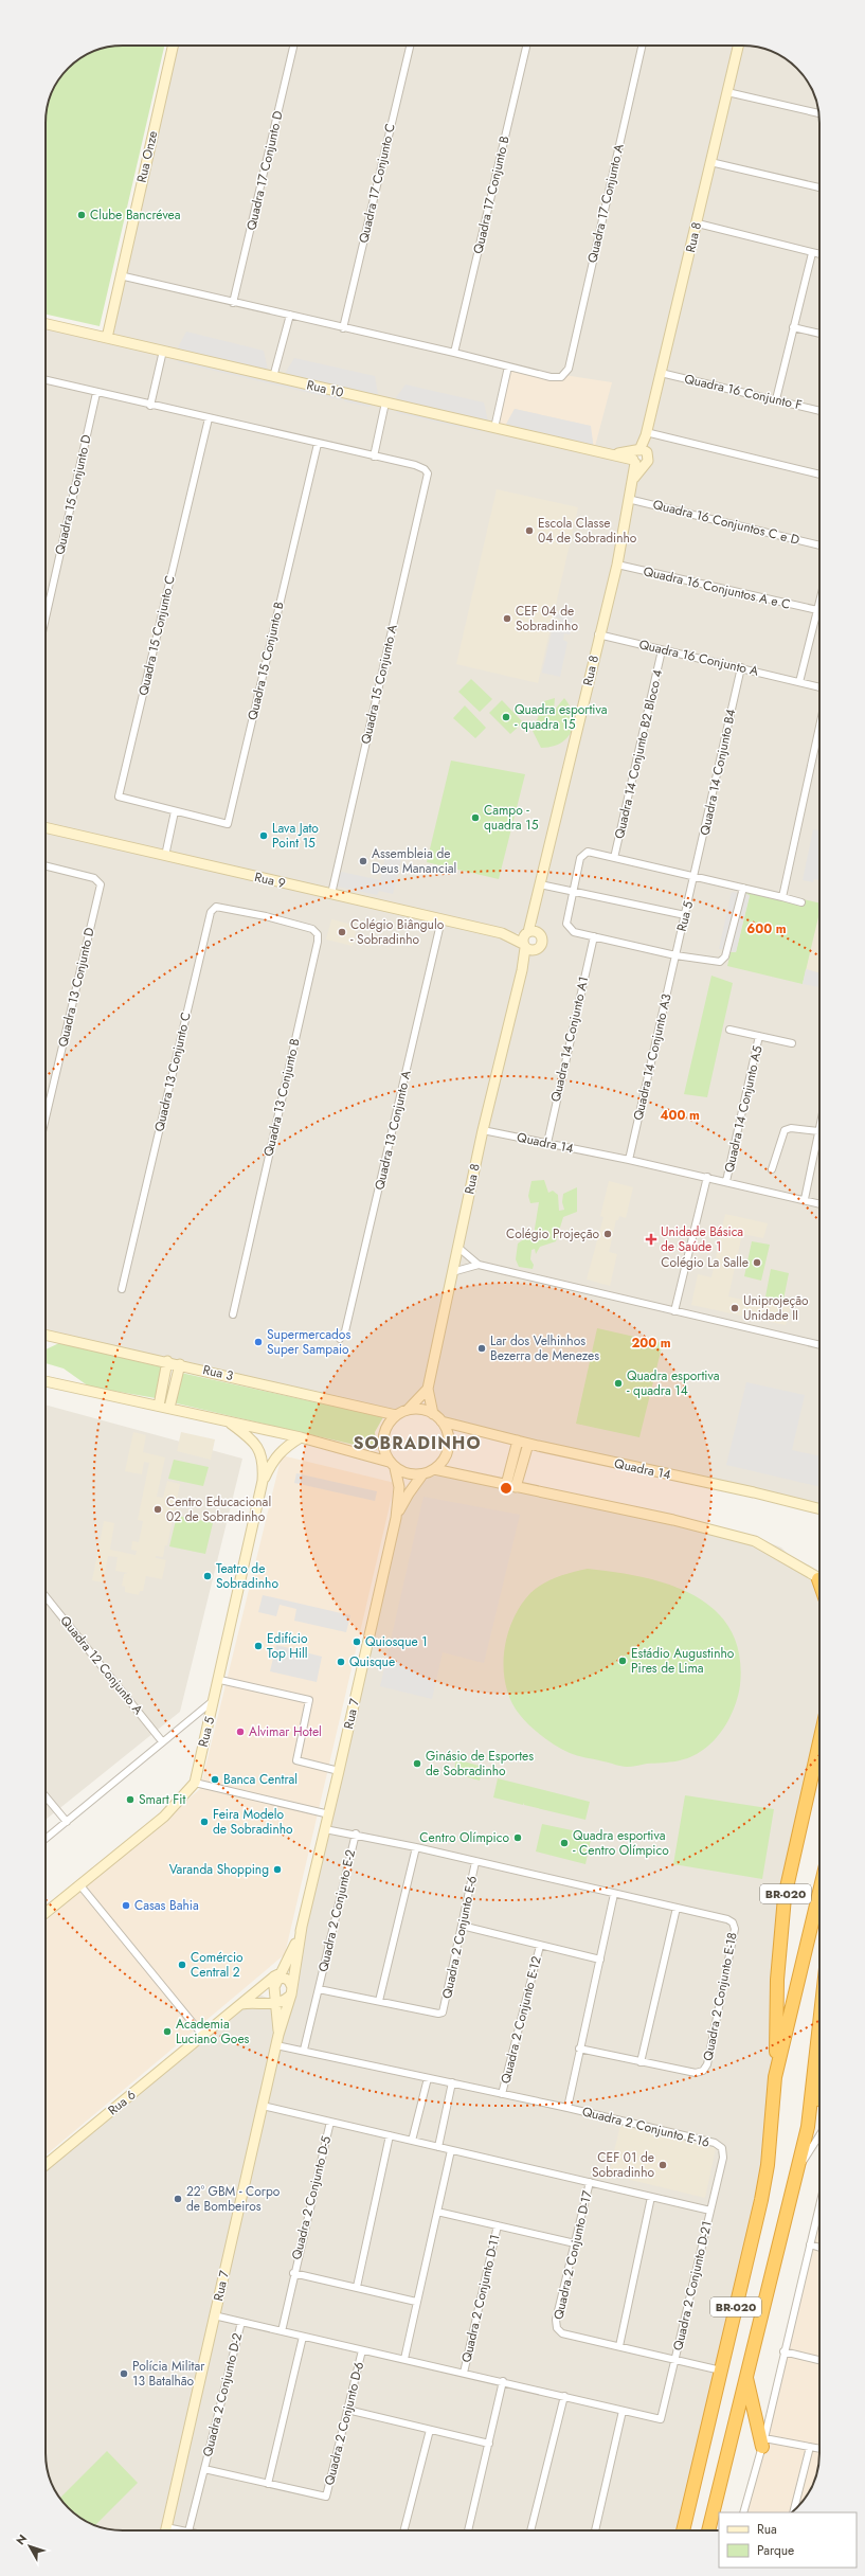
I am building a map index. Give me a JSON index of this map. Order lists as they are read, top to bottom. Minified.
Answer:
{"streets":{"highway":["BR-020"],"main road":["Rua Onze","Rua 8","Rua 10","Rua 9","Rua 5","Quadra 14","Rua 3","Rua 7","Rua 6"],"street":["Quadra 17 Conjunto D","Quadra 17 Conjunto C","Quadra 17 Conjunto B","Quadra 17 Conjunto A","Quadra 16 Conjunto F","Quadra 15 Conjunto D","Quadra 16 Conjuntos C e D","Quadra 16 Conjuntos A e C","Quadra 15 Conjunto C","Quadra 16 Conjunto A","Quadra 15 Conjunto B","Quadra 15 Conjunto A","Quadra 14 Conjunto B2 Bloco 4","Quadra 14 Conjunto B4","Quadra 13 Conjunto D","Quadra 14 Conjunto A1","Quadra 14 Conjunto A3","Quadra 13 Conjunto C","Quadra 13 Conjunto B","Quadra 14 Conjunto A5","Quadra 13 Conjunto A","Quadra 12 Conjunto A","Quadra 2 Conjunto E-2","Quadra 2 Conjunto E-6","Quadra 2 Conjunto E-18","Quadra 2 Conjunto E-12","Quadra 2 Conjunto E-16","Quadra 2 Conjunto D-5","Quadra 2 Conjunto D-17","Quadra 2 Conjunto D-21","Quadra 2 Conjunto D-11","Quadra 2 Conjunto D-2","Quadra 2 Conjunto D-6"]},"crossings":[["Rua Onze","Rua 10"],["Rua 8","Rua 10"],["Rua 8","Quadra 16 Conjunto F"],["Rua 8","Quadra 16 Conjuntos C e D"],["Rua 8","Quadra 16 Conjuntos A e C"],["Rua 8","Quadra 16 Conjunto A"],["Rua 8","Quadra 14"],["Rua 8","Rua 3"],["Rua 8","Rua 7"],["Quadra 15 Conjunto C","Quadra 15 Conjunto B"],["Quadra 16 Conjunto A","Quadra 14 Conjunto B2 Bloco 4"],["Quadra 16 Conjunto A","Quadra 14 Conjunto B4"],["Quadra 15 Conjunto A","Rua 9"],["Quadra 14 Conjunto B4","Rua 5"],["Rua 9","Quadra 13 Conjunto A"],["Rua 5","Quadra 14 Conjunto A3"],["Quadra 14 Conjunto A1","Quadra 14"],["Quadra 14 Conjunto A3","Quadra 14"],["Quadra 13 Conjunto C","Quadra 13 Conjunto B"],["Quadra 14 Conjunto A5","Quadra 14"],["Quadra 14","Rua 3"],["Quadra 14","Rua 7"],["Rua 3","Rua 7"],["Rua 7","Rua 6"],["Rua 7","Quadra 2 Conjunto E-16"],["Quadra 2 Conjunto E-2","Quadra 2 Conjunto E-16"],["Quadra 2 Conjunto E-12","Quadra 2 Conjunto E-16"],["Quadra 2 Conjunto E-16","Quadra 2 Conjunto D-21"]],"districts":["SOBRADINHO"],"places":{"other":["Clube Bancrévea","Escola Classe 04 de Sobradinho","CEF 04 de Sobradinho","Quadra esportiva - quadra 15","Campo - quadra 15","Lava Jato Point 15","Assembleia de Deus Manancial","Colégio Biângulo - Sobradinho","Colégio Projeção","Colégio La Salle","Uniprojeção Unidade II","Supermercados Super Sampaio","Lar dos Velhinhos Bezerra de Menezes","Quadra esportiva - quadra 14","Centro Educacional 02 de Sobradinho","Teatro de Sobradinho","Quiosque 1","Edifício Top Hill","Estádio Augustinho Pires de Lima","Quisque","Alvimar Hotel","Ginásio de Esportes de Sobradinho","Banca Central","Smart Fit","Feira Modelo de Sobradinho","Centro Olímpico","Quadra esportiva - Centro Olímpico","Varanda Shopping","Casas Bahia","Comércio Central 2","Academia Luciano Goes","CEF 01 de Sobradinho","22° GBM - Corpo de Bombeiros","Polícia Militar 13 Batalhão"],"health":["Unidade Básica de Saúde 1"]},"legend":["Rua","Parque"],"north":"top left","rings":["600 m","400 m","200 m"]}
